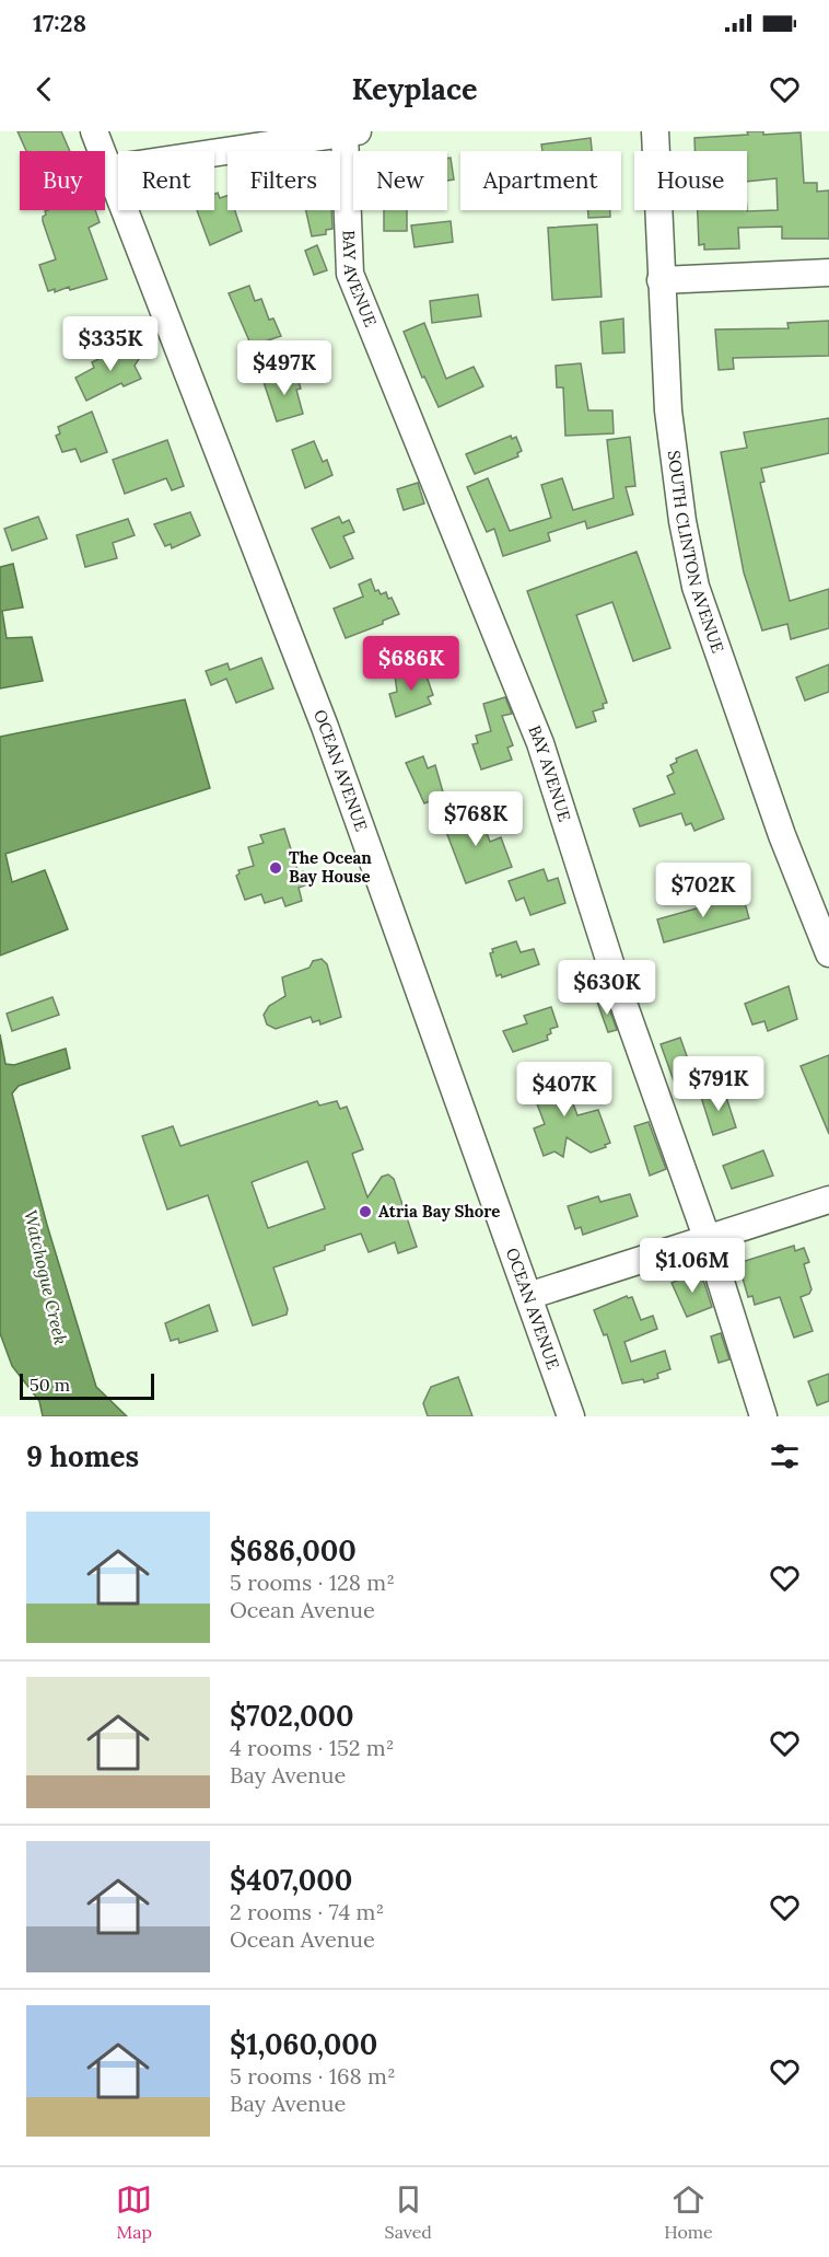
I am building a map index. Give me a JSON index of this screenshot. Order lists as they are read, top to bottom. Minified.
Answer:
{"streets":{"street":["BAY AVENUE","SOUTH CLINTON AVENUE","OCEAN AVENUE"]},"water":["Watchogue Creek"],"places":["The Ocean Bay House","Atria Bay Shore"],"scale_bar":"50 m","page":{"status":"17:28","header":"Keyplace","chip":["Buy","Rent","Filters","New","Apartment","House"],"price":["$335K","$497K","$686K","$768K","$702K","$630K","$791K","$407K","$1.06M"],"scale":"50 m","heading":"9 homes","list":[{"name":"$686,000","note":"5 rooms · 128 m² · Ocean Avenue"},{"name":"$702,000","note":"4 rooms · 152 m² · Bay Avenue"},{"name":"$407,000","note":"2 rooms · 74 m² · Ocean Avenue"},{"name":"$1,060,000","note":"5 rooms · 168 m² · Bay Avenue"}],"tabs":["Map","Saved","Home"]}}
